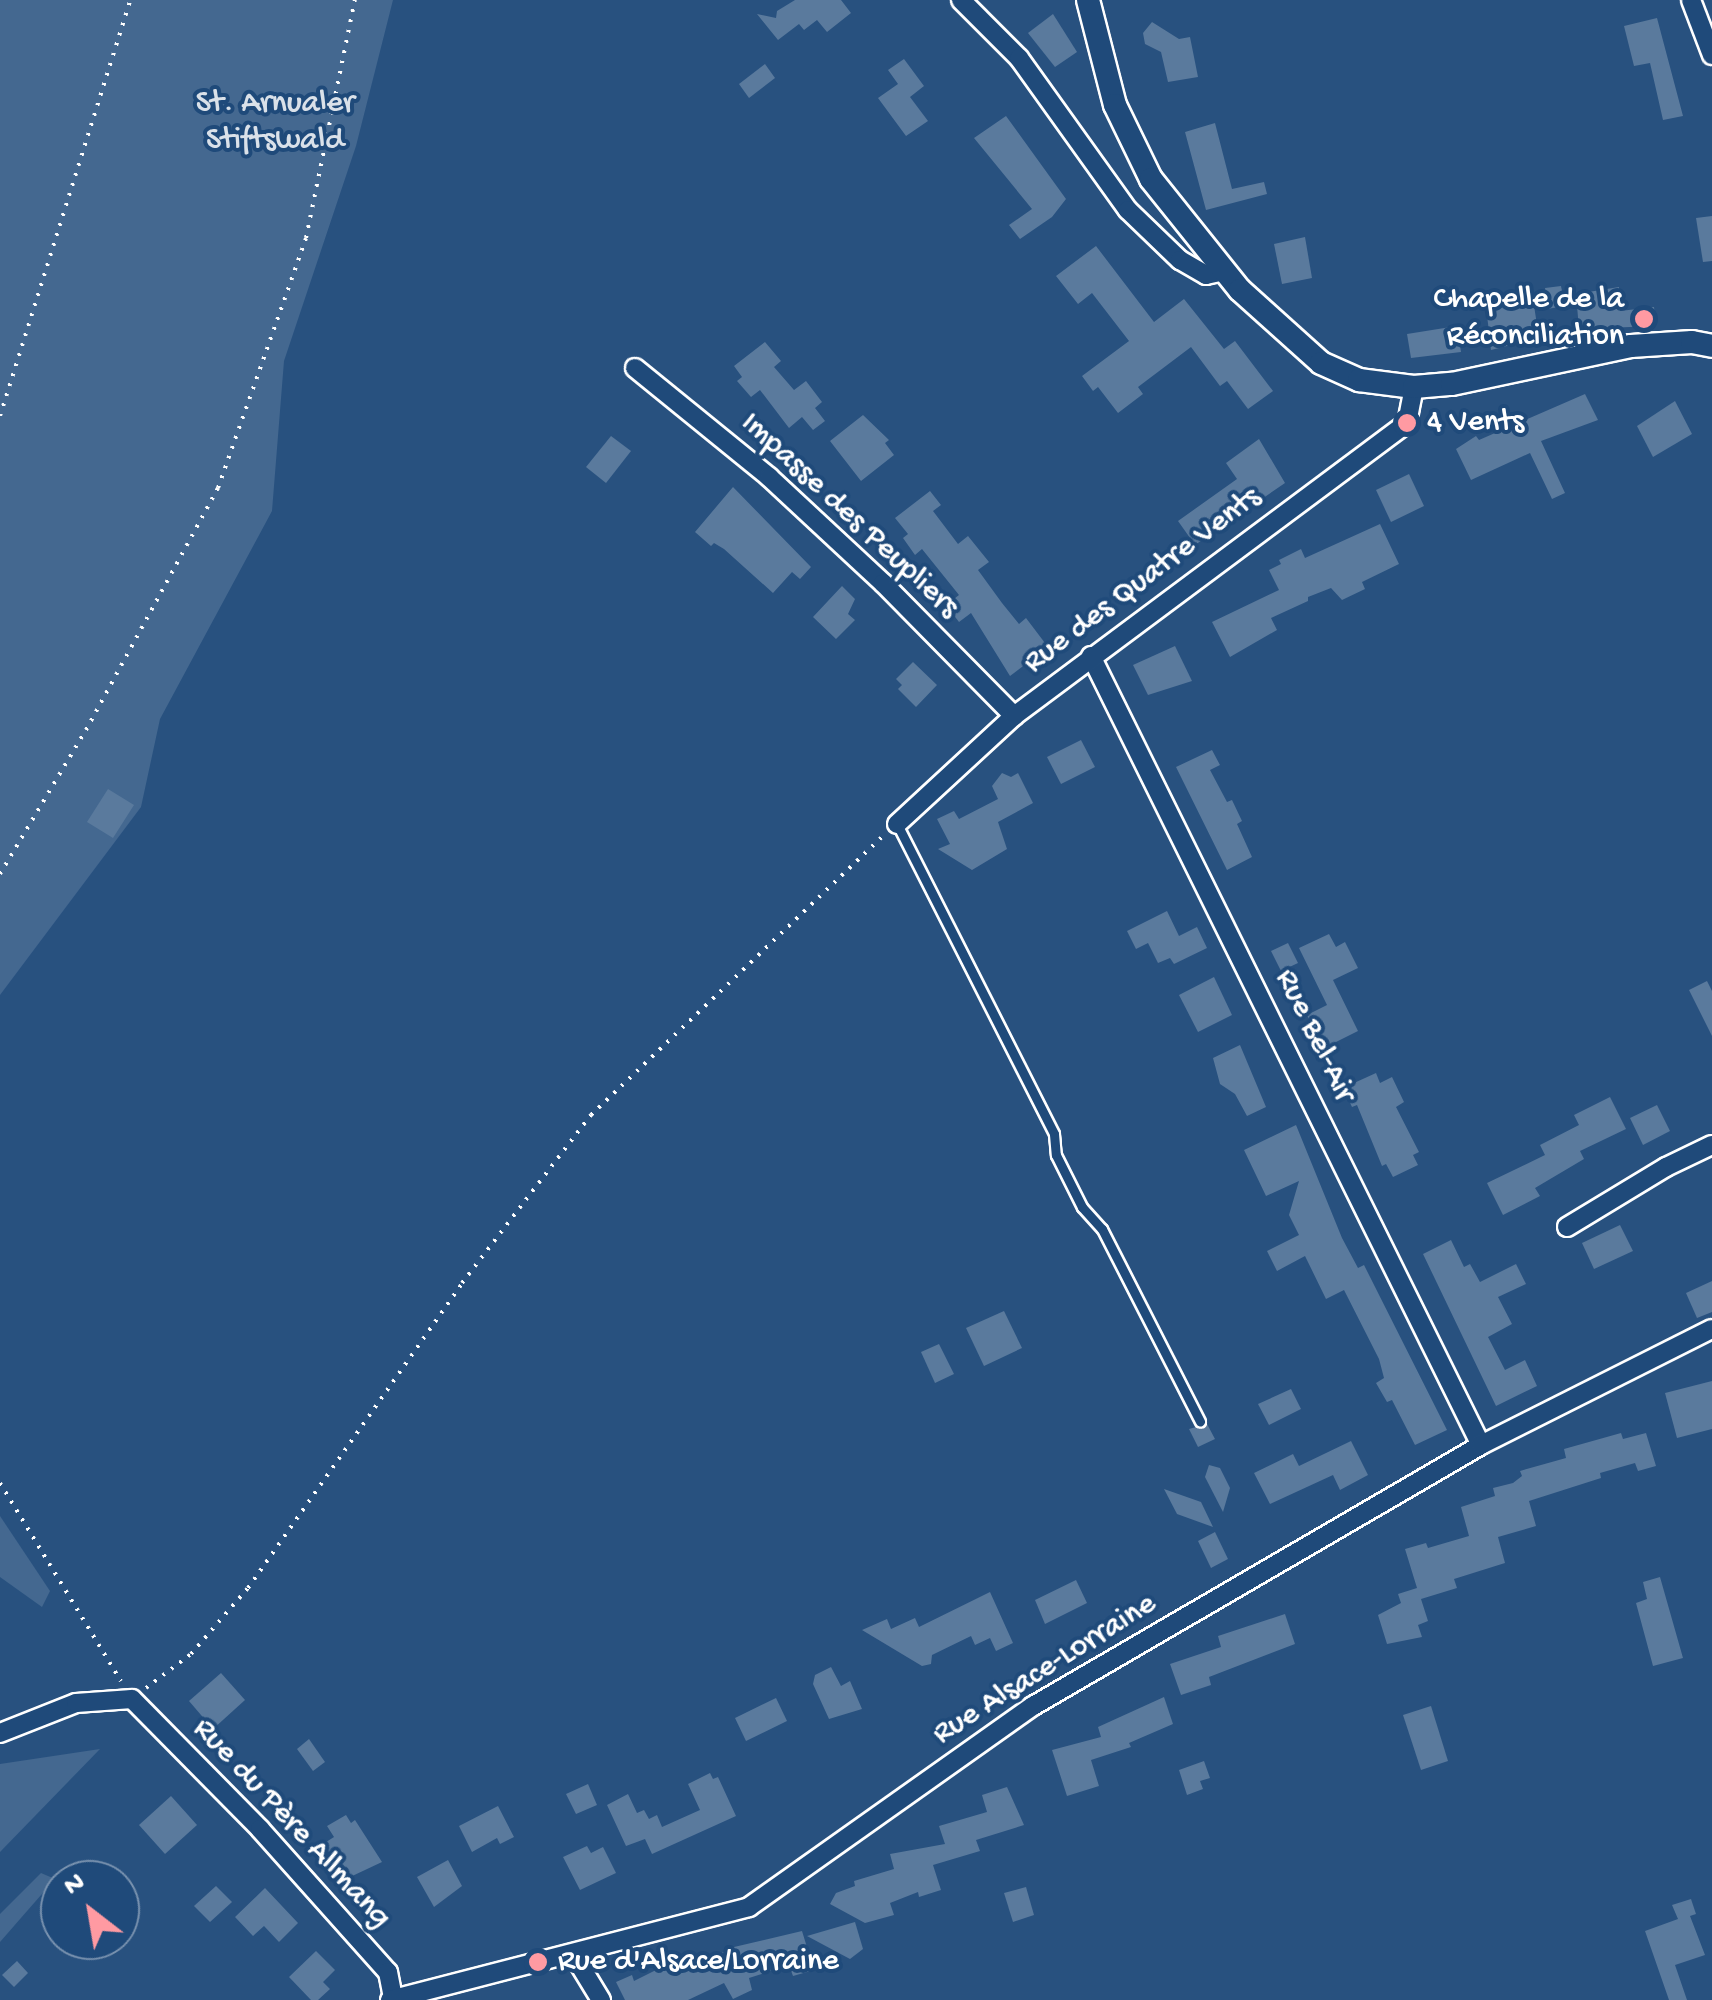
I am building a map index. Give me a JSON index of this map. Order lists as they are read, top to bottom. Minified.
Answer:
{"streets":{"street":["Impasse des Peupliers","Rue des Quatre Vents","Rue Bel-Air","Rue Alsace-Lorraine","Rue du Père Allmang"]},"crossings":[["Impasse des Peupliers","Rue des Quatre Vents"],["Rue des Quatre Vents","Rue Bel-Air"],["Rue Bel-Air","Rue Alsace-Lorraine"],["Rue Alsace-Lorraine","Rue du Père Allmang"]],"parks":["St. Arnualer Stiftswald"],"places":["Chapelle de la Réconciliation","4 Vents","Rue d'Alsace/Lorraine"],"north":"top left"}
